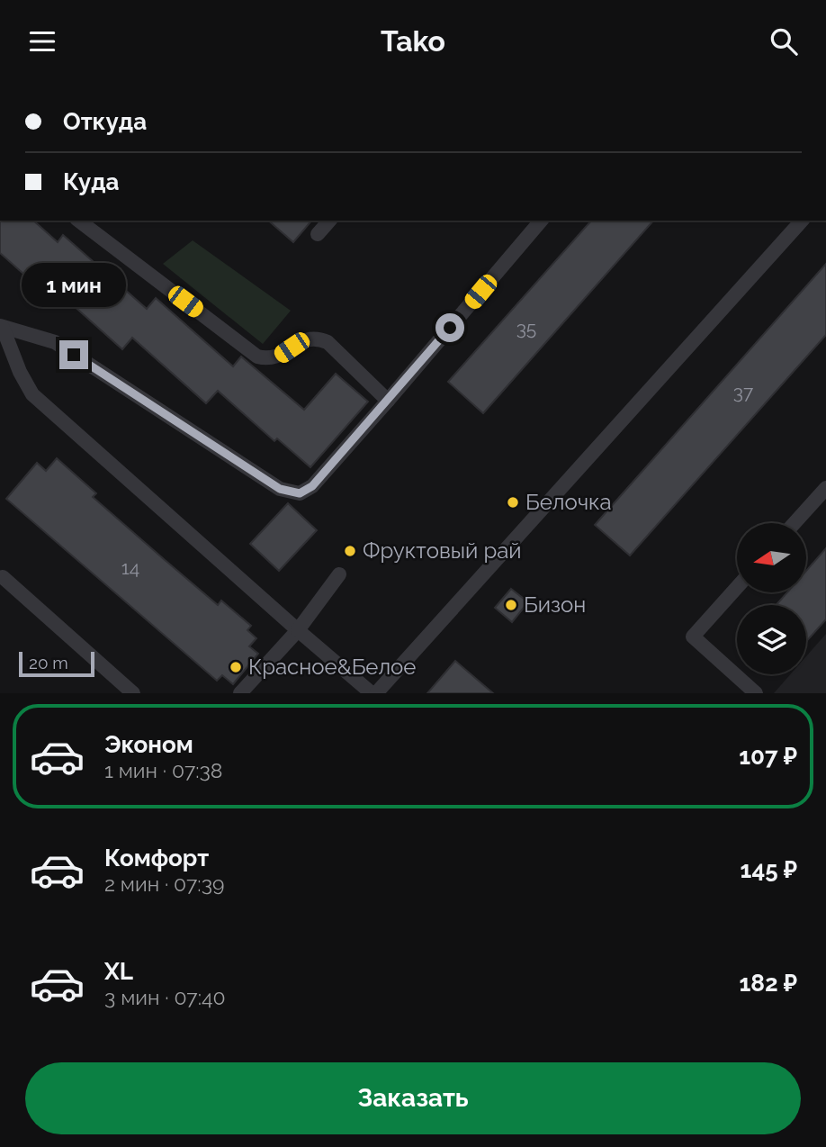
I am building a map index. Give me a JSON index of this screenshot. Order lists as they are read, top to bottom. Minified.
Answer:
{"places":["Белочка","Фруктовый рай","Бизон","Красное&Белое"],"house_numbers":["35","37","14"],"scale_bar":"20 m","north":"left","page":{"header":"Tako","banner":["Откуда","Куда"],"bubble":"1 мин","scale":"20 m","list":[{"name":"Эконом","note":"1 мин · 07:38","value":"107 ₽"},{"name":"Комфорт","note":"2 мин · 07:39","value":"145 ₽"},{"name":"XL","note":"3 мин · 07:40","value":"182 ₽"}],"buttons":"Заказать"}}
